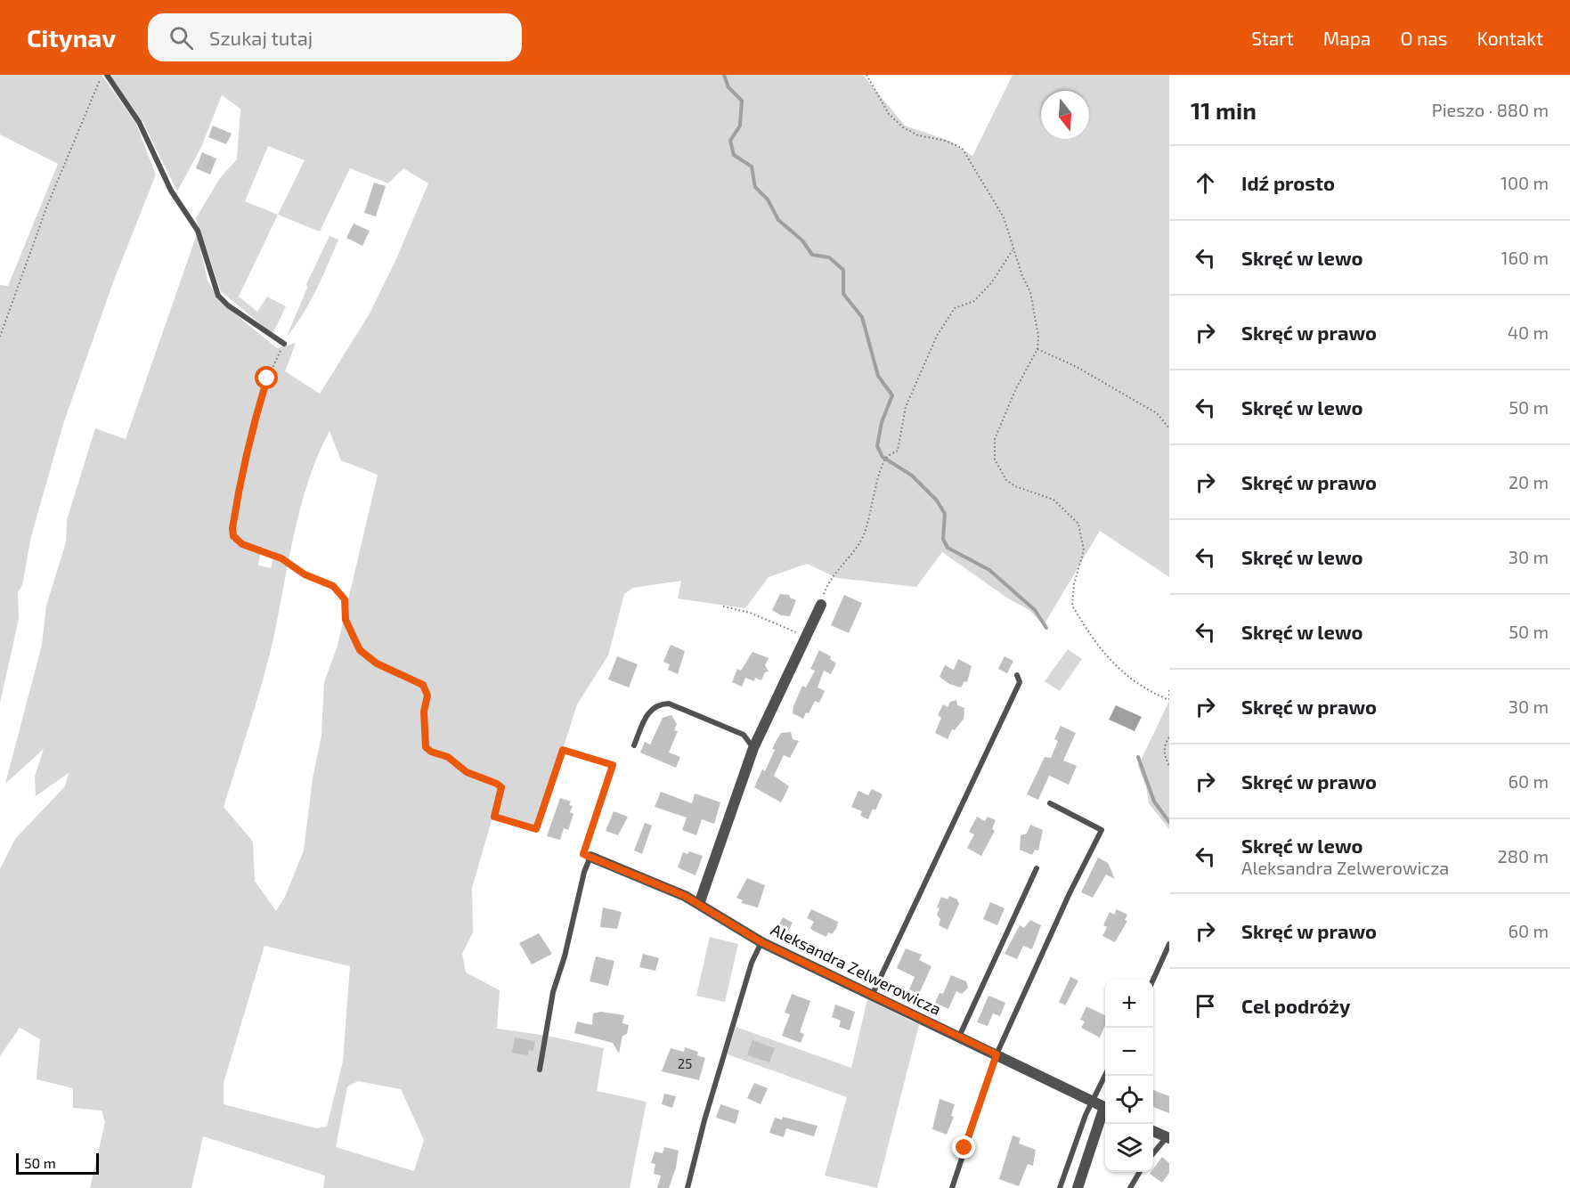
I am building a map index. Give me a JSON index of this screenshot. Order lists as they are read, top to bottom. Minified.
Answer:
{"streets":{"street":["Aleksandra Zelwerowicza"]},"house_numbers":["25"],"scale_bar":"50 m","north":"bottom","page":{"header":"Citynav","search":"Szukaj tutaj","nav":["Start","Mapa","O nas","Kontakt"],"heading":["11 min","Pieszo · 880 m"],"list":[["Idź prosto","100 m"],["Skręć w lewo","160 m"],["Skręć w prawo","40 m"],["Skręć w lewo","50 m"],["Skręć w prawo","20 m"],["Skręć w lewo","30 m"],["Skręć w lewo","50 m"],["Skręć w prawo","30 m"],["Skręć w prawo","60 m"],["Skręć w lewo","Aleksandra Zelwerowicza","280 m"],["Skręć w prawo","60 m"],"Cel podróży"],"map_buttons":["+","−"],"scale":"50 m"}}
